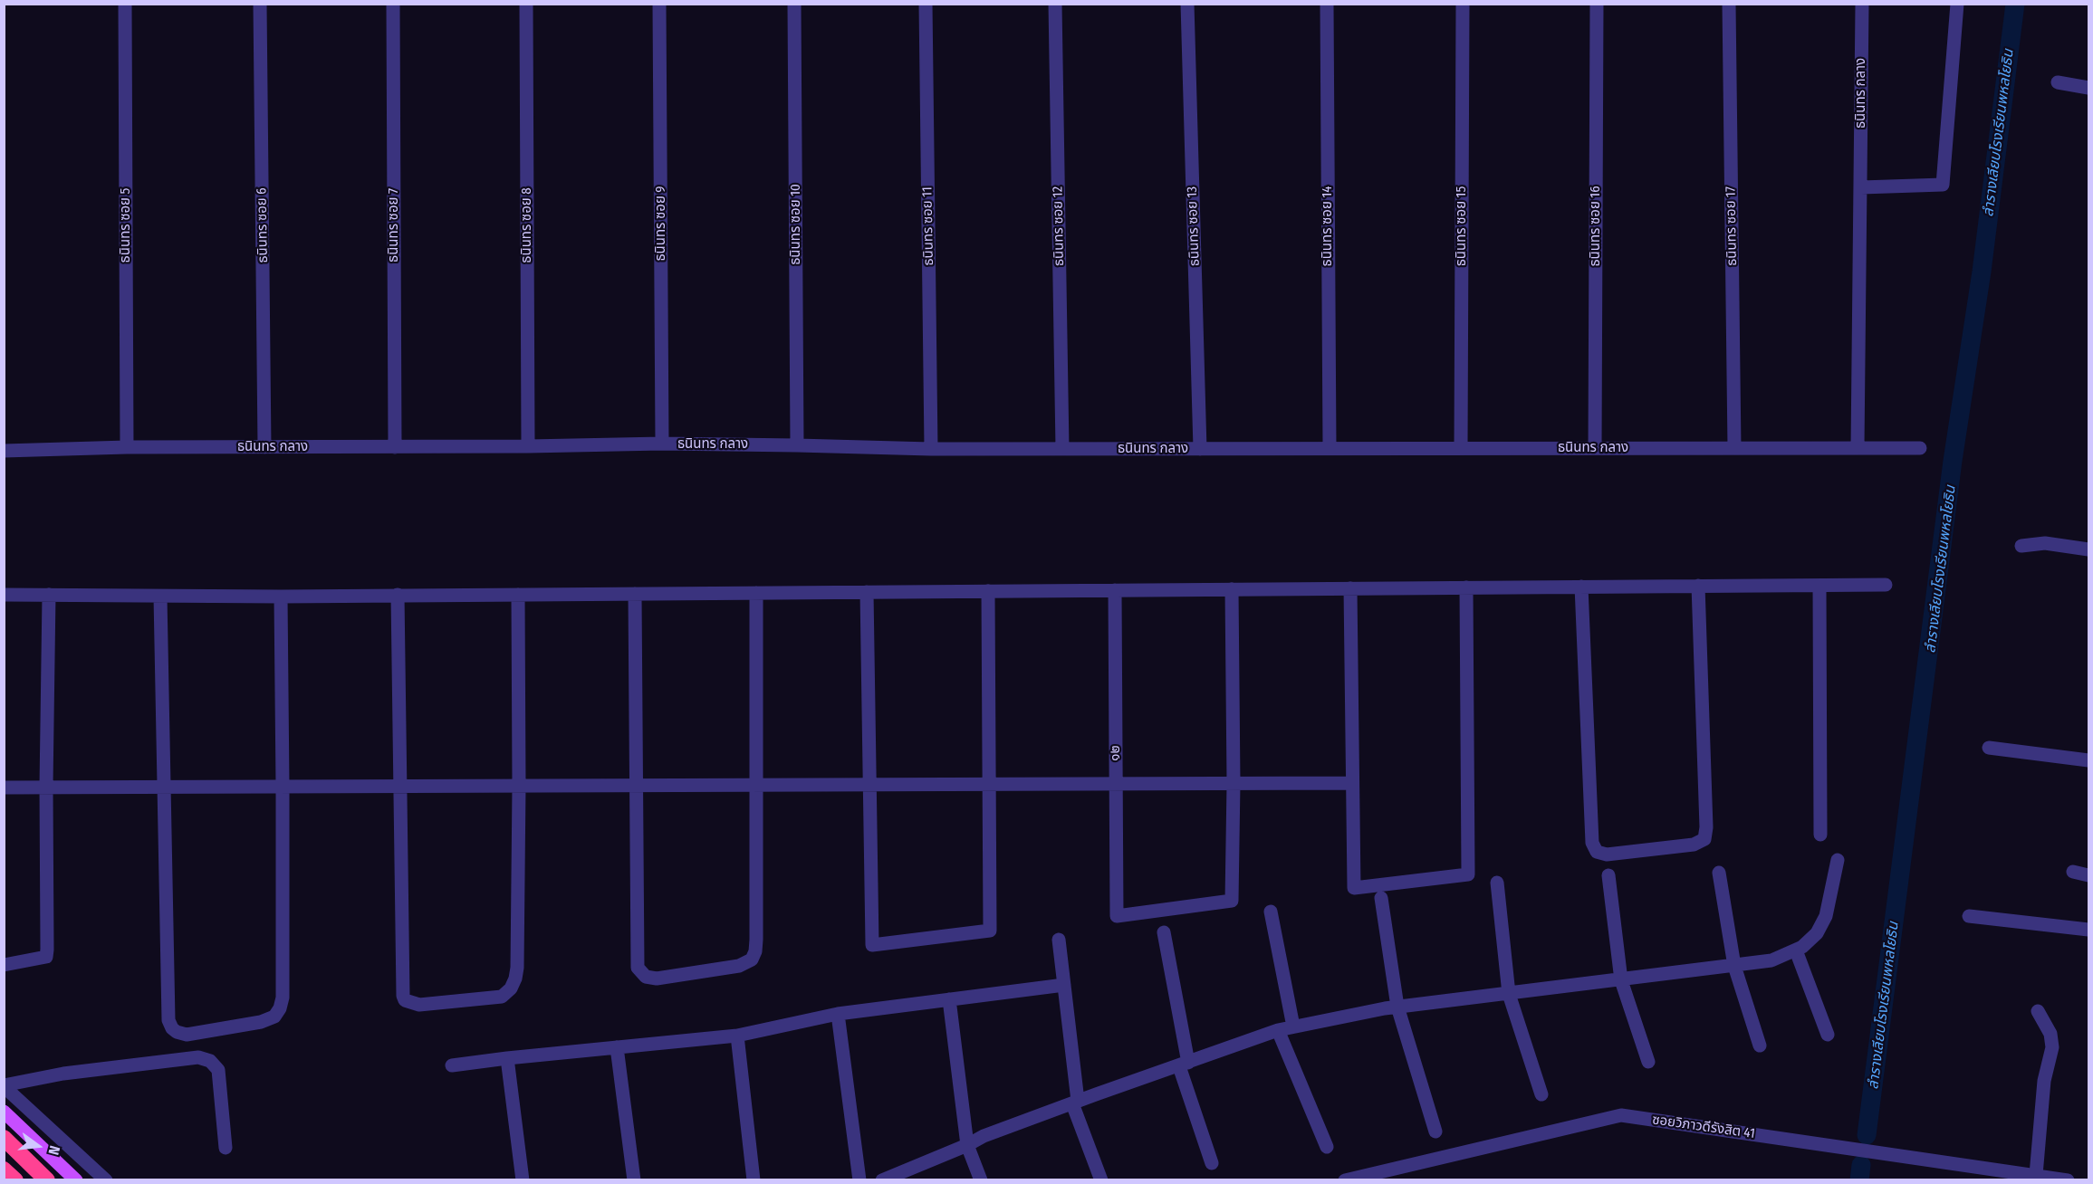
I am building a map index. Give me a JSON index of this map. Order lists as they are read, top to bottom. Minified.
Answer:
{"streets":{"street":["ธนินทร กลาง","ธนินทร ซอย 9","ธนินทร ซอย 10","ธนินทร ซอย 5","ธนินทร ซอย 6","ธนินทร ซอย 7","ธนินทร ซอย 8","ธนินทร ซอย 11","ธนินทร ซอย 12","ธนินทร ซอย 13","ธนินทร ซอย 14","ธนินทร ซอย 15","ธนินทร ซอย 16","ธนินทร ซอย 17","๑๒","ซอยวิภาวดีรังสิต 41"]},"crossings":[["ธนินทร กลาง","ธนินทร ซอย 9"],["ธนินทร กลาง","ธนินทร ซอย 10"],["ธนินทร กลาง","ธนินทร ซอย 5"],["ธนินทร กลาง","ธนินทร ซอย 6"],["ธนินทร กลาง","ธนินทร ซอย 7"],["ธนินทร กลาง","ธนินทร ซอย 8"],["ธนินทร กลาง","ธนินทร ซอย 11"],["ธนินทร กลาง","ธนินทร ซอย 12"],["ธนินทร กลาง","ธนินทร ซอย 13"],["ธนินทร กลาง","ธนินทร ซอย 14"],["ธนินทร กลาง","ธนินทร ซอย 15"],["ธนินทร กลาง","ธนินทร ซอย 16"],["ธนินทร กลาง","ธนินทร ซอย 17"]],"water":["ลำรางเลียบโรงเรียนพหลโยธิน"],"north":"right"}
